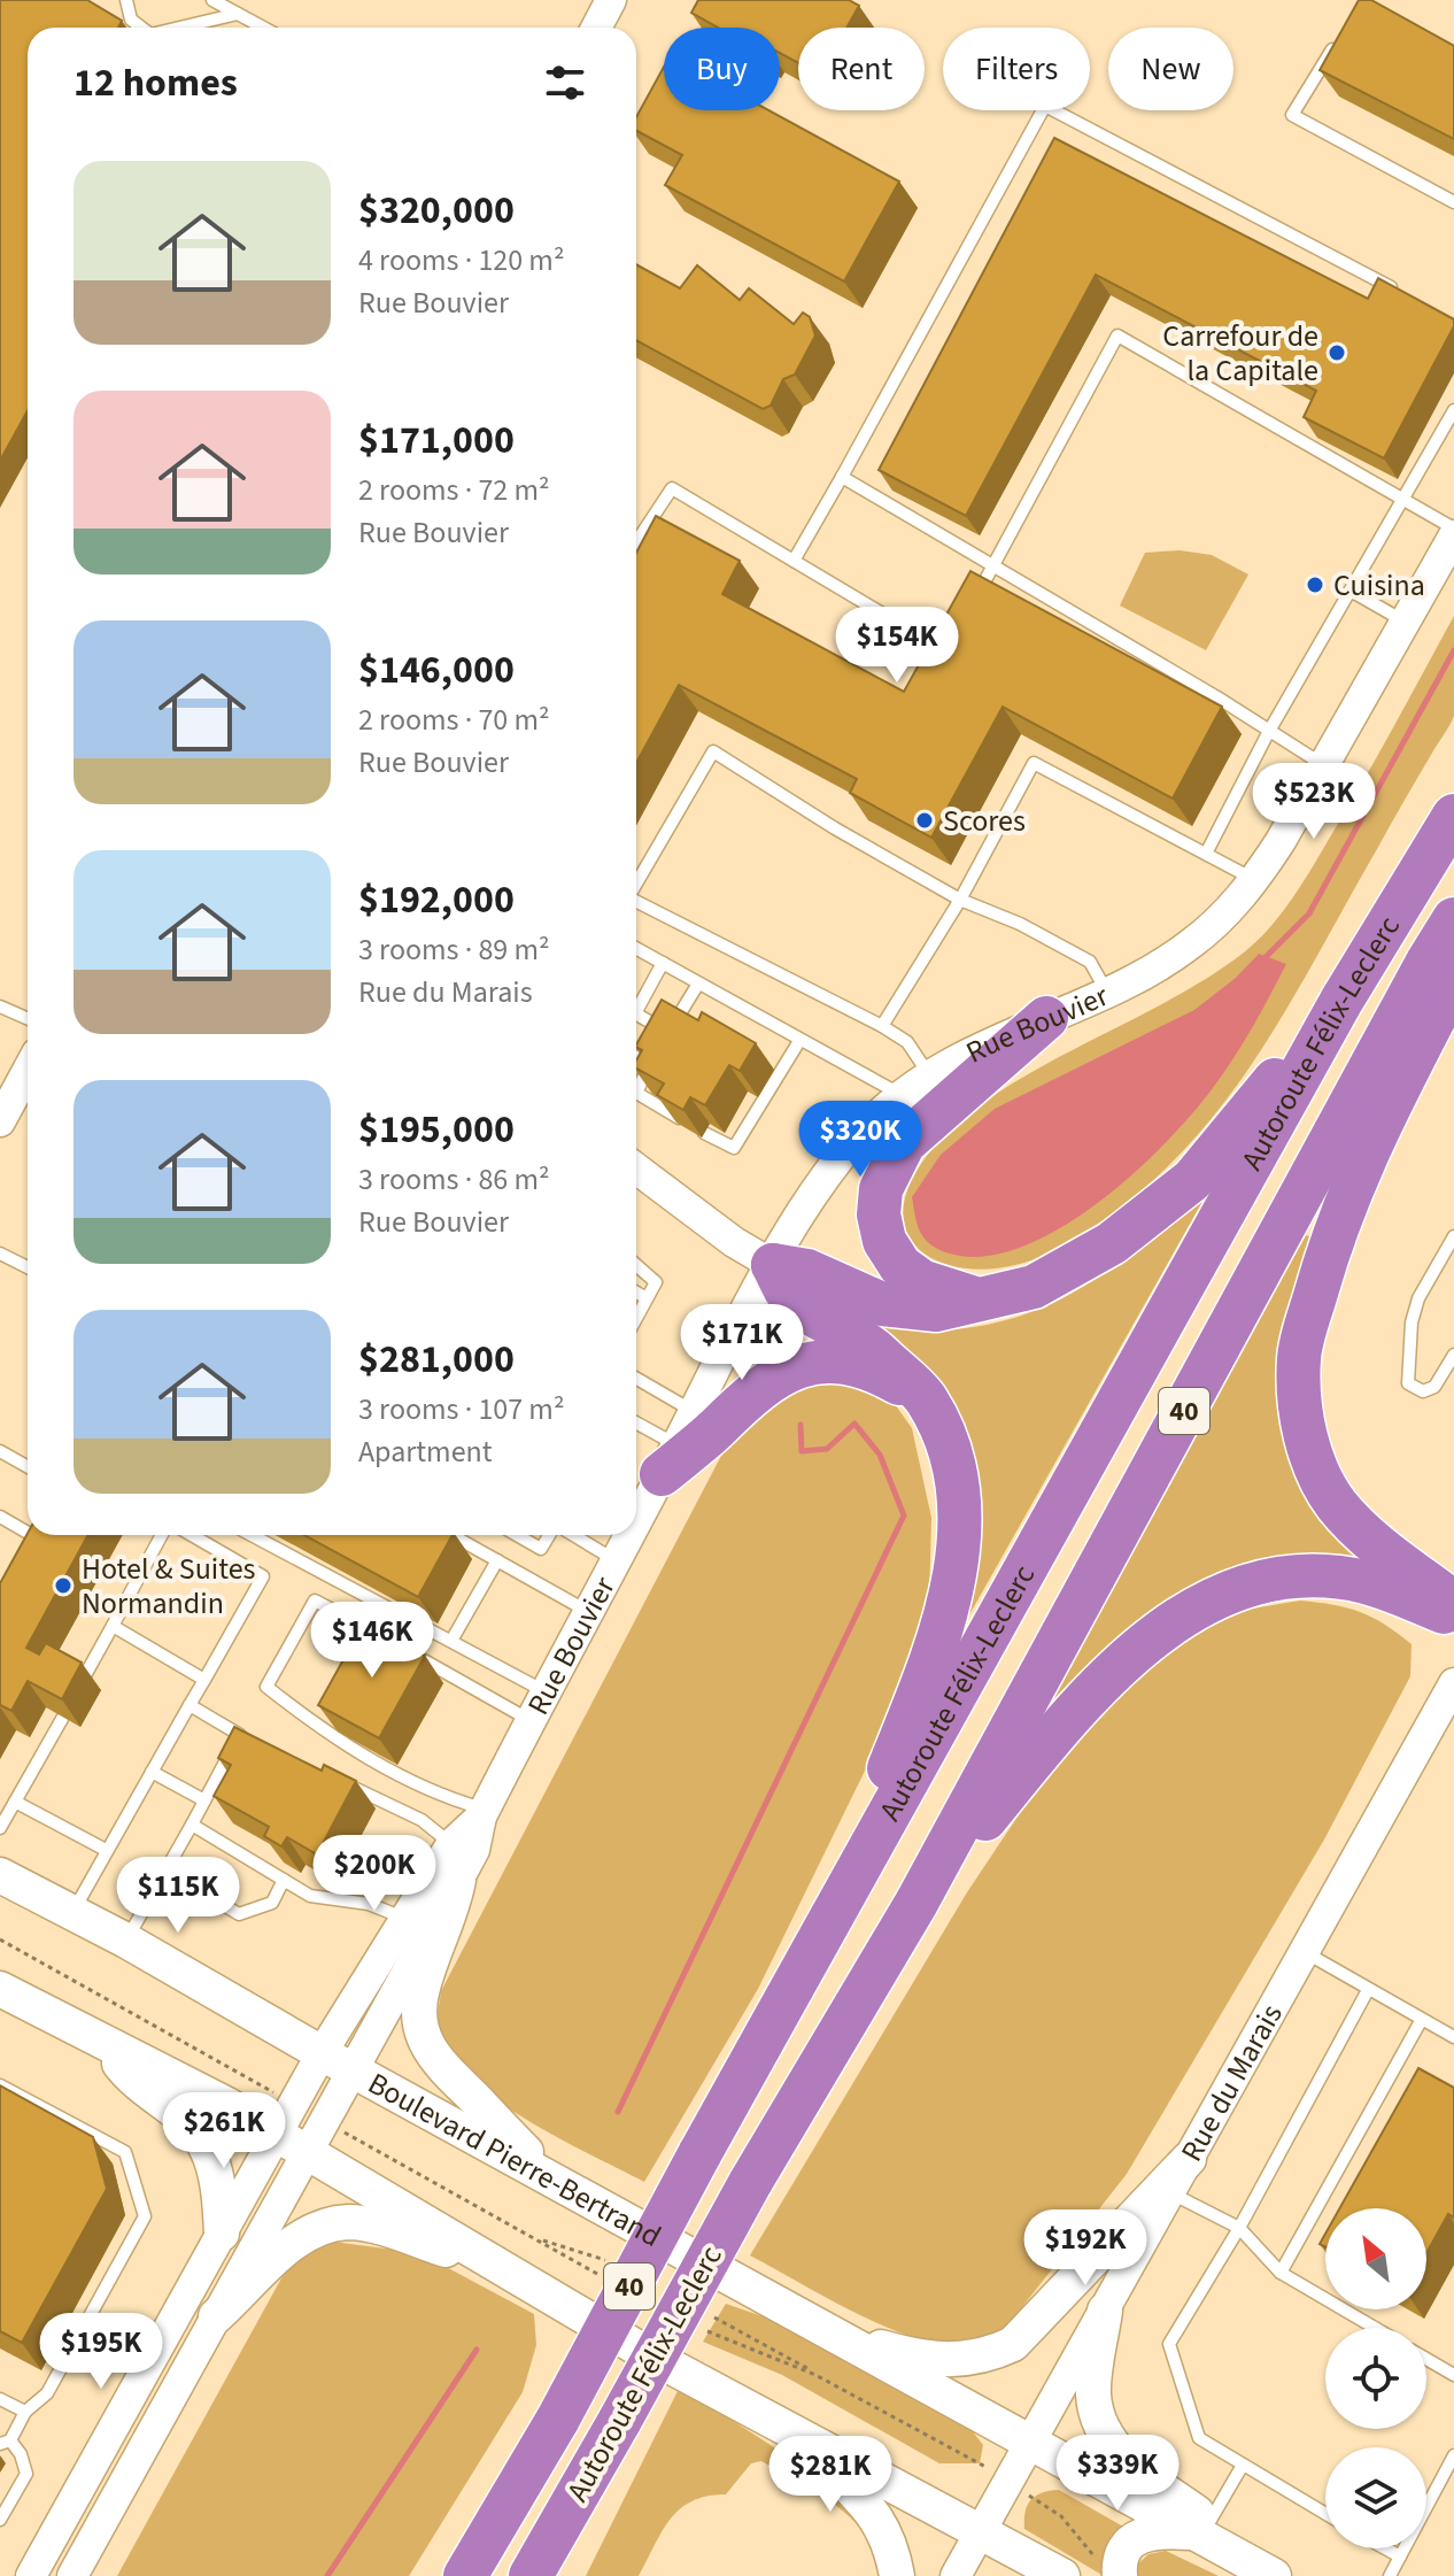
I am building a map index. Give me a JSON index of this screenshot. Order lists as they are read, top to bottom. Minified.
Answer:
{"streets":{"highway":["Autoroute Félix-Leclerc","40"],"main road":["Boulevard Pierre-Bertrand"],"street":["Rue Bouvier","Rue du Marais"]},"crossings":[["Rue Bouvier","Boulevard Pierre-Bertrand"],["Rue du Marais","Boulevard Pierre-Bertrand"]],"places":["Carrefour de la Capitale","Cuisina","Scores","Hotel & Suites Normandin"],"north":"top left","page":{"chip":["Buy","Rent","Filters","New"],"heading":"12 homes","list":[{"name":"$320,000","note":"4 rooms · 120 m² · Rue Bouvier"},{"name":"$171,000","note":"2 rooms · 72 m² · Rue Bouvier"},{"name":"$146,000","note":"2 rooms · 70 m² · Rue Bouvier"},{"name":"$192,000","note":"3 rooms · 89 m² · Rue du Marais"},{"name":"$195,000","note":"3 rooms · 86 m² · Rue Bouvier"},{"name":"$281,000","note":"3 rooms · 107 m² · Apartment"}],"price":["$154K","$523K","$320K","$171K","$146K","$200K","$115K","$261K","$192K","$195K","$339K","$281K"]}}
